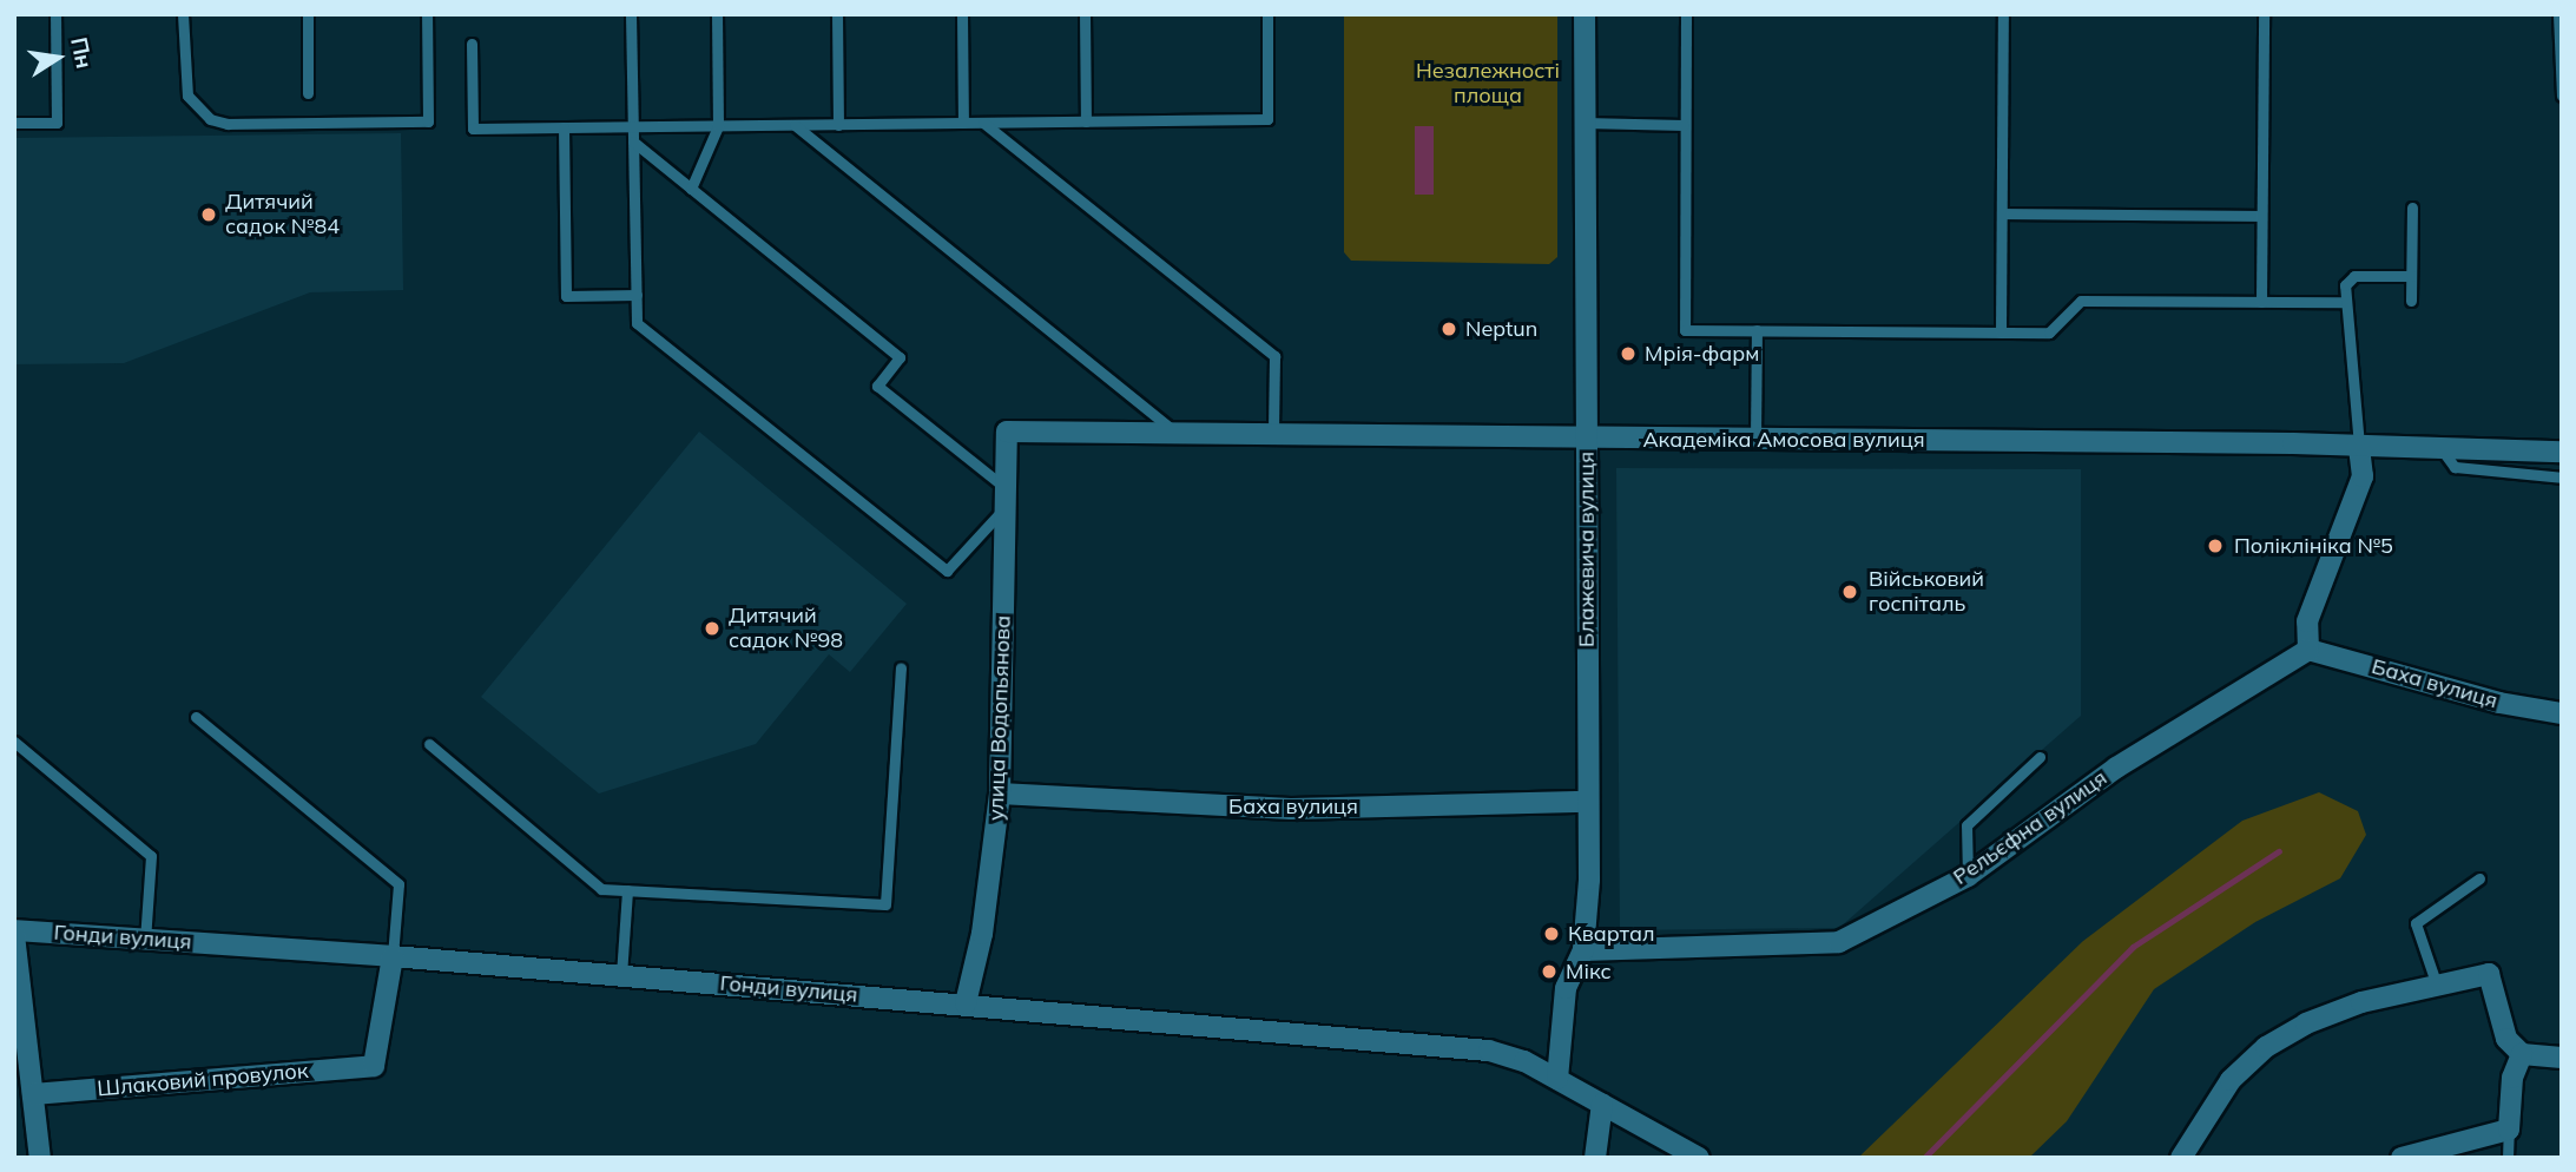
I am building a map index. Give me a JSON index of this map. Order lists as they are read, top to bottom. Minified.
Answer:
{"streets":{"street":["Академіка Амосова вулиця","Блажевича вулиця","Баха вулиця","улица Водопьянова","Рельєфна вулиця","Гонди вулиця","Шлаковий провулок"]},"crossings":[["Академіка Амосова вулиця","Блажевича вулиця"],["Академіка Амосова вулиця","улица Водопьянова"],["Блажевича вулиця","Баха вулиця"],["Блажевича вулиця","Рельєфна вулиця"],["Блажевича вулиця","Гонди вулиця"],["Баха вулиця","улица Водопьянова"],["Баха вулиця","Рельєфна вулиця"],["улица Водопьянова","Гонди вулиця"],["Гонди вулиця","Шлаковий провулок"]],"parks":["Незалежності площа"],"places":["Дитячий садок №84","Neptun","Мрія-фарм","Поліклініка №5","Військовий госпіталь","Дитячий садок №98","Квартал","Мікс"],"north":"right"}
